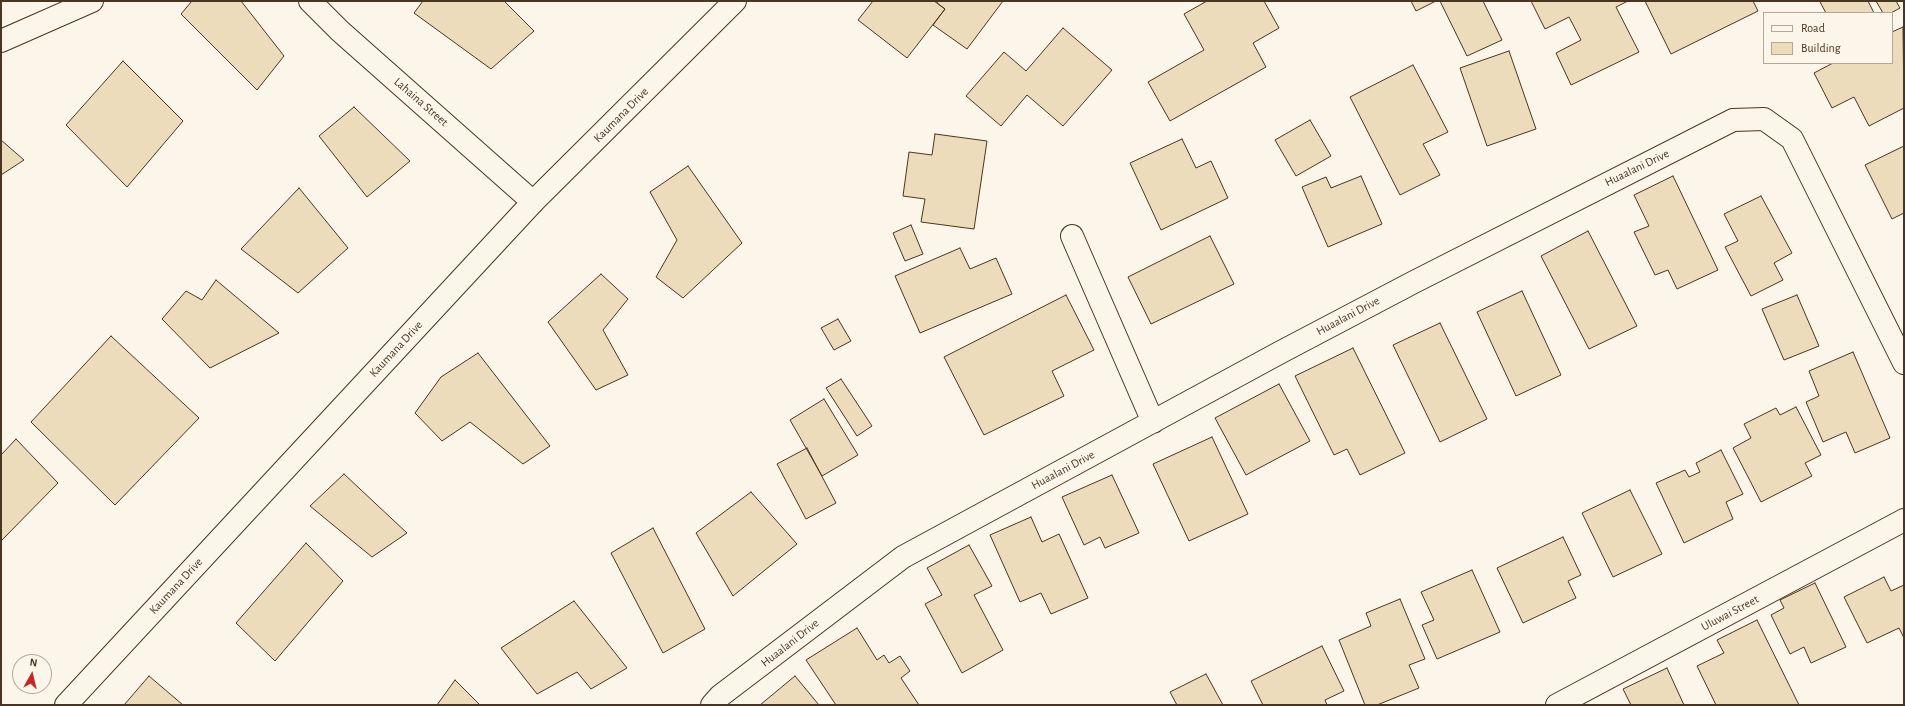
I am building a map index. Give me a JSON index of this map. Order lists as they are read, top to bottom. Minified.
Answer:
{"streets":{"street":["Lahaina Street","Kaumana Drive","Huaalani Drive","Uluwai Street"]},"crossings":[["Lahaina Street","Kaumana Drive"]],"legend":["Road","Building"],"north":"top"}
